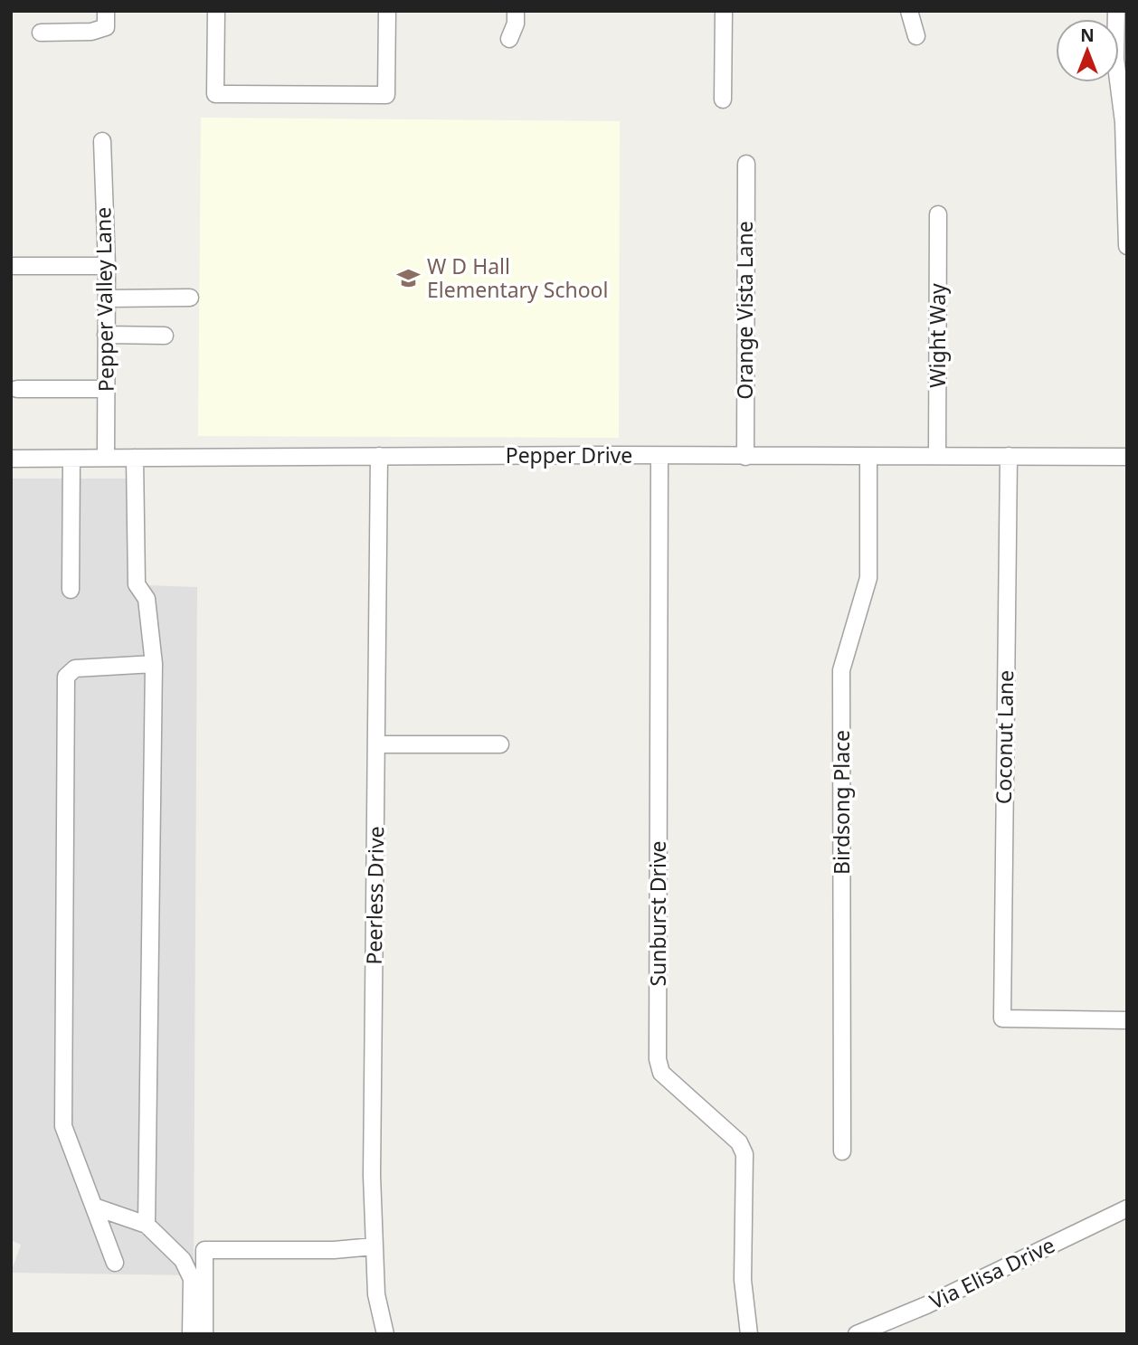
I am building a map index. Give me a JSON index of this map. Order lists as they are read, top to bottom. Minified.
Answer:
{"streets":{"street":["Pepper Valley Lane","Orange Vista Lane","Wight Way","Pepper Drive","Coconut Lane","Birdsong Place","Peerless Drive","Sunburst Drive","Via Elisa Drive"]},"crossings":[["Pepper Valley Lane","Pepper Drive"],["Orange Vista Lane","Pepper Drive"],["Wight Way","Pepper Drive"],["Pepper Drive","Coconut Lane"],["Pepper Drive","Birdsong Place"],["Pepper Drive","Peerless Drive"],["Pepper Drive","Sunburst Drive"]],"places":{"school or university":["W D Hall Elementary School"]},"north":"top"}
